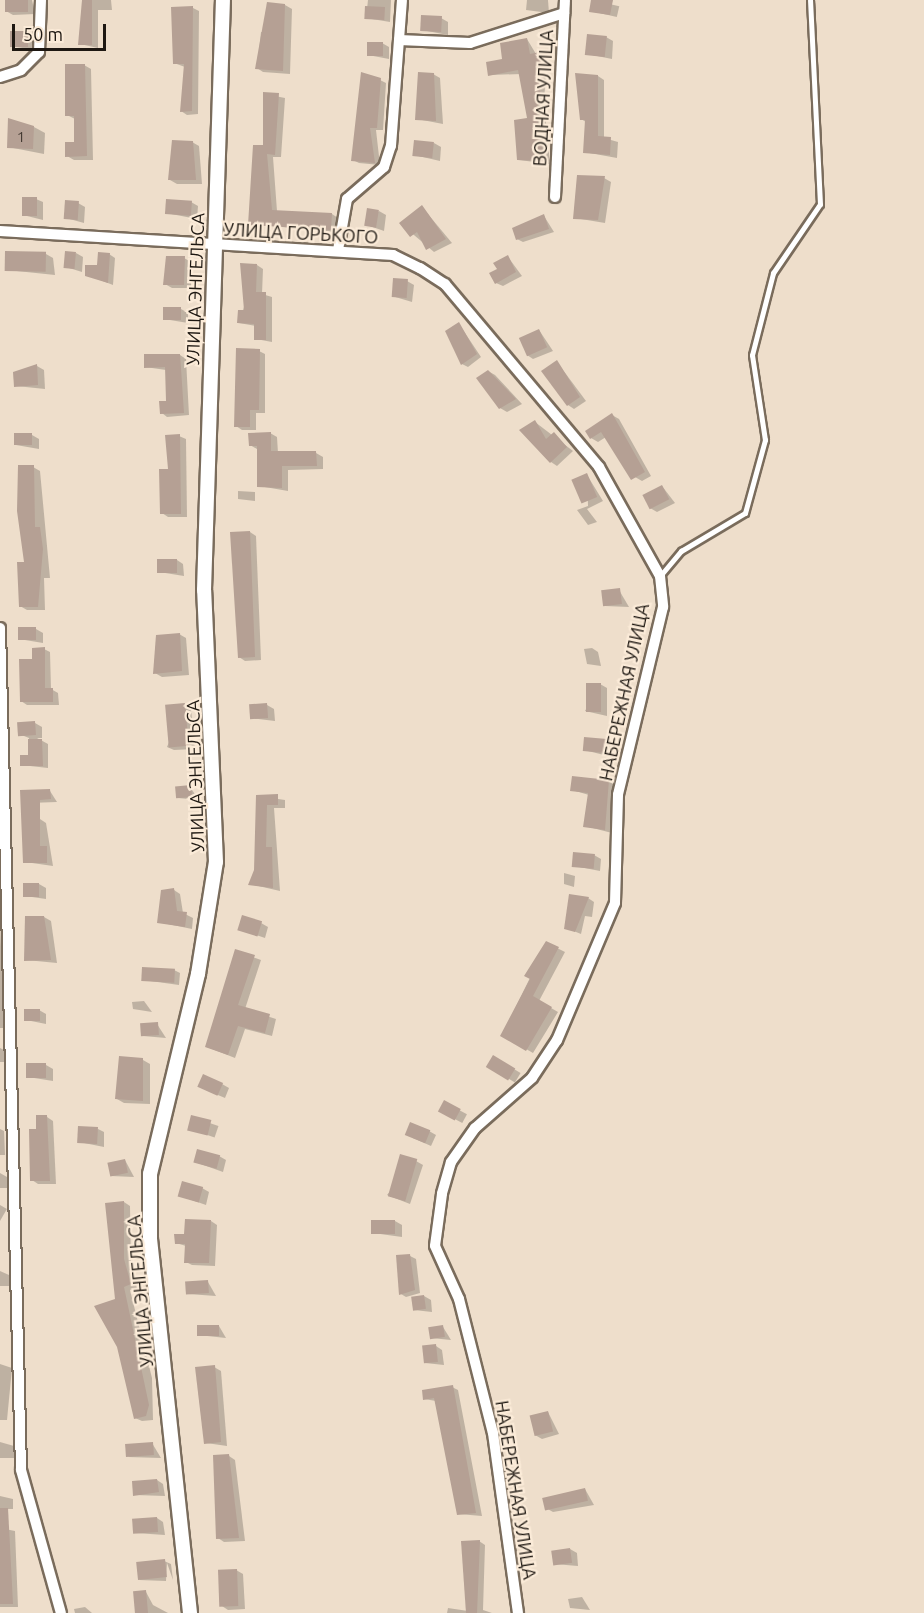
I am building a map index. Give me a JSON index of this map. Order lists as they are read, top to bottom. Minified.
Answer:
{"streets":{"street":["ВОДНАЯ УЛИЦА","УЛИЦА ГОРЬКОГО","УЛИЦА ЭНГЕЛЬСА","НАБЕРЕЖНАЯ УЛИЦА"]},"crossings":[["УЛИЦА ГОРЬКОГО","УЛИЦА ЭНГЕЛЬСА"],["УЛИЦА ГОРЬКОГО","НАБЕРЕЖНАЯ УЛИЦА"]],"house_numbers":["1"],"scale_bar":"50 m"}
